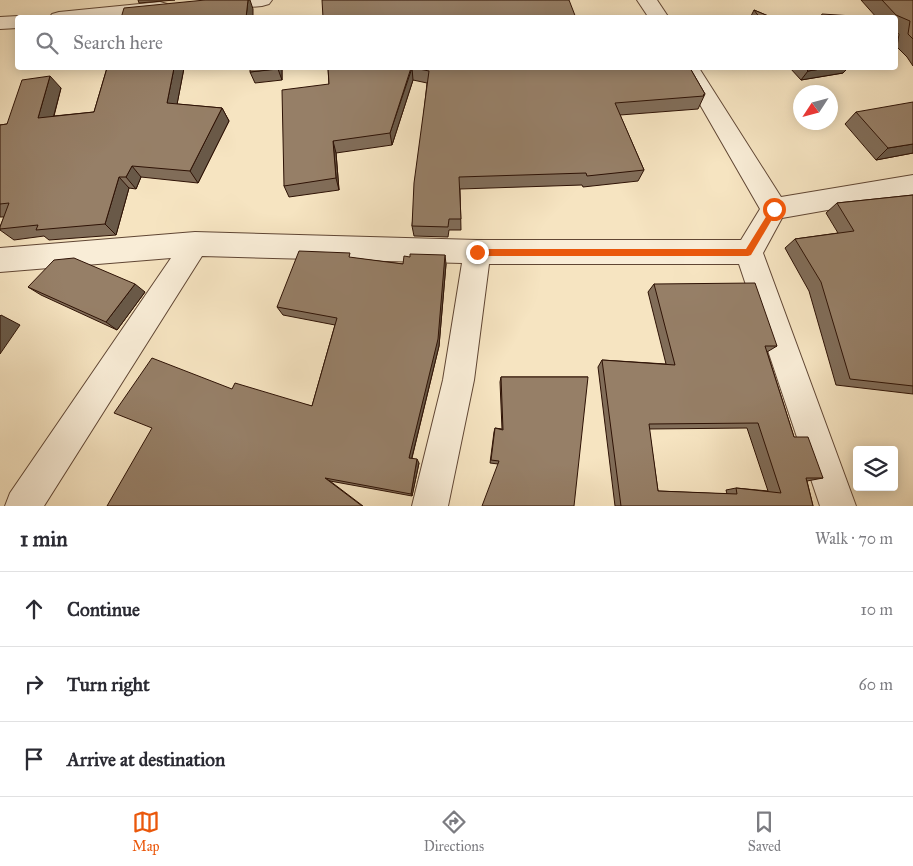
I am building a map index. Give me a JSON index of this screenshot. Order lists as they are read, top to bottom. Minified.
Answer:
{"north":"bottom left","page":{"search":"Search here","heading":["1 min","Walk · 70 m"],"list":[["Continue","10 m"],["Turn right","60 m"],"Arrive at destination"],"nav":["Map","Directions","Saved"]}}
